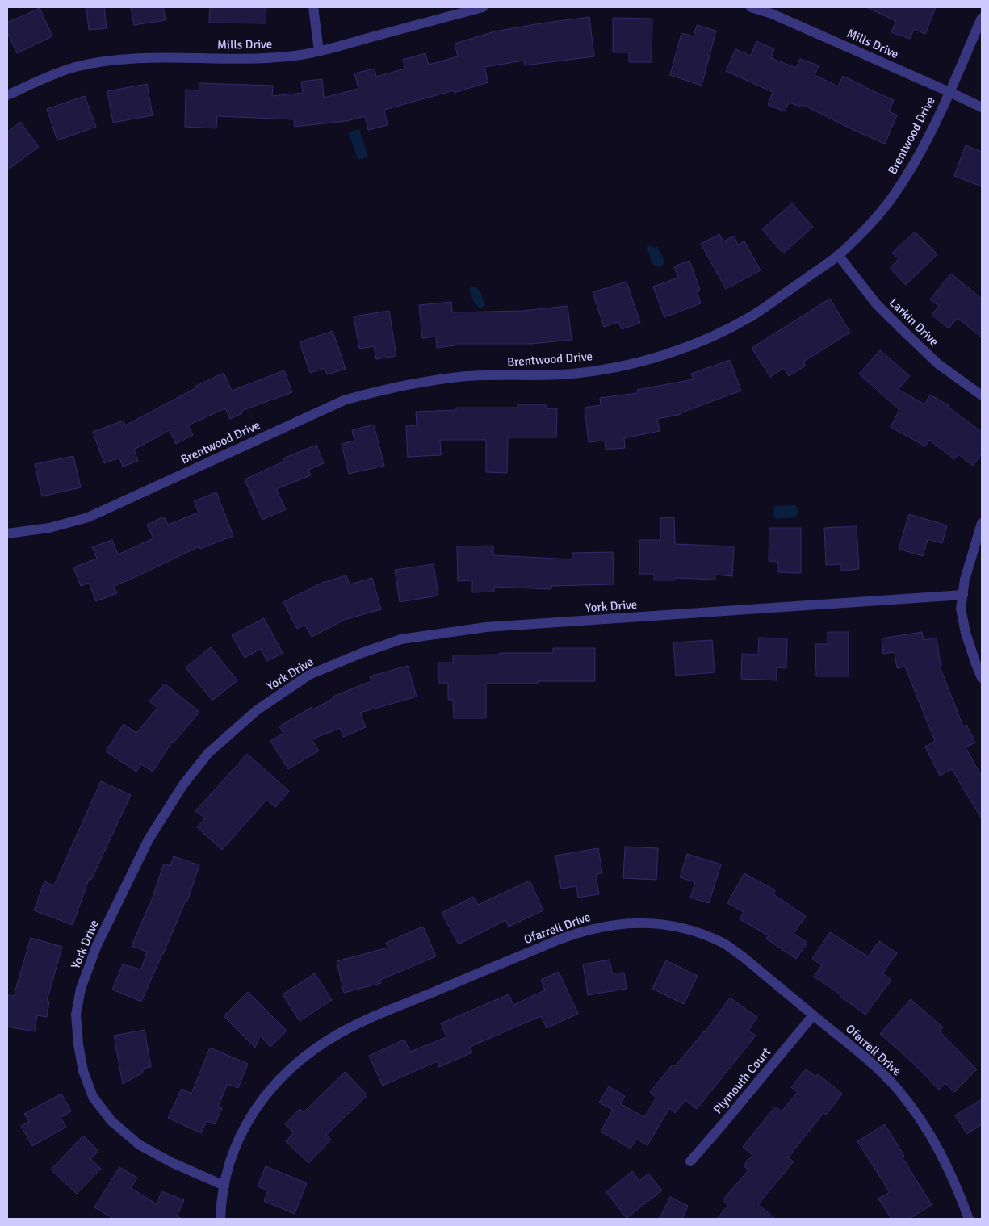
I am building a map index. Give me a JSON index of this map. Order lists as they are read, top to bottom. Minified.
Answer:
{"streets":{"street":["Mills Drive","Brentwood Drive","Larkin Drive","York Drive","Ofarrell Drive","Plymouth Court"]},"crossings":[["Mills Drive","Brentwood Drive"],["Brentwood Drive","Larkin Drive"],["York Drive","Ofarrell Drive"],["Ofarrell Drive","Plymouth Court"]]}
